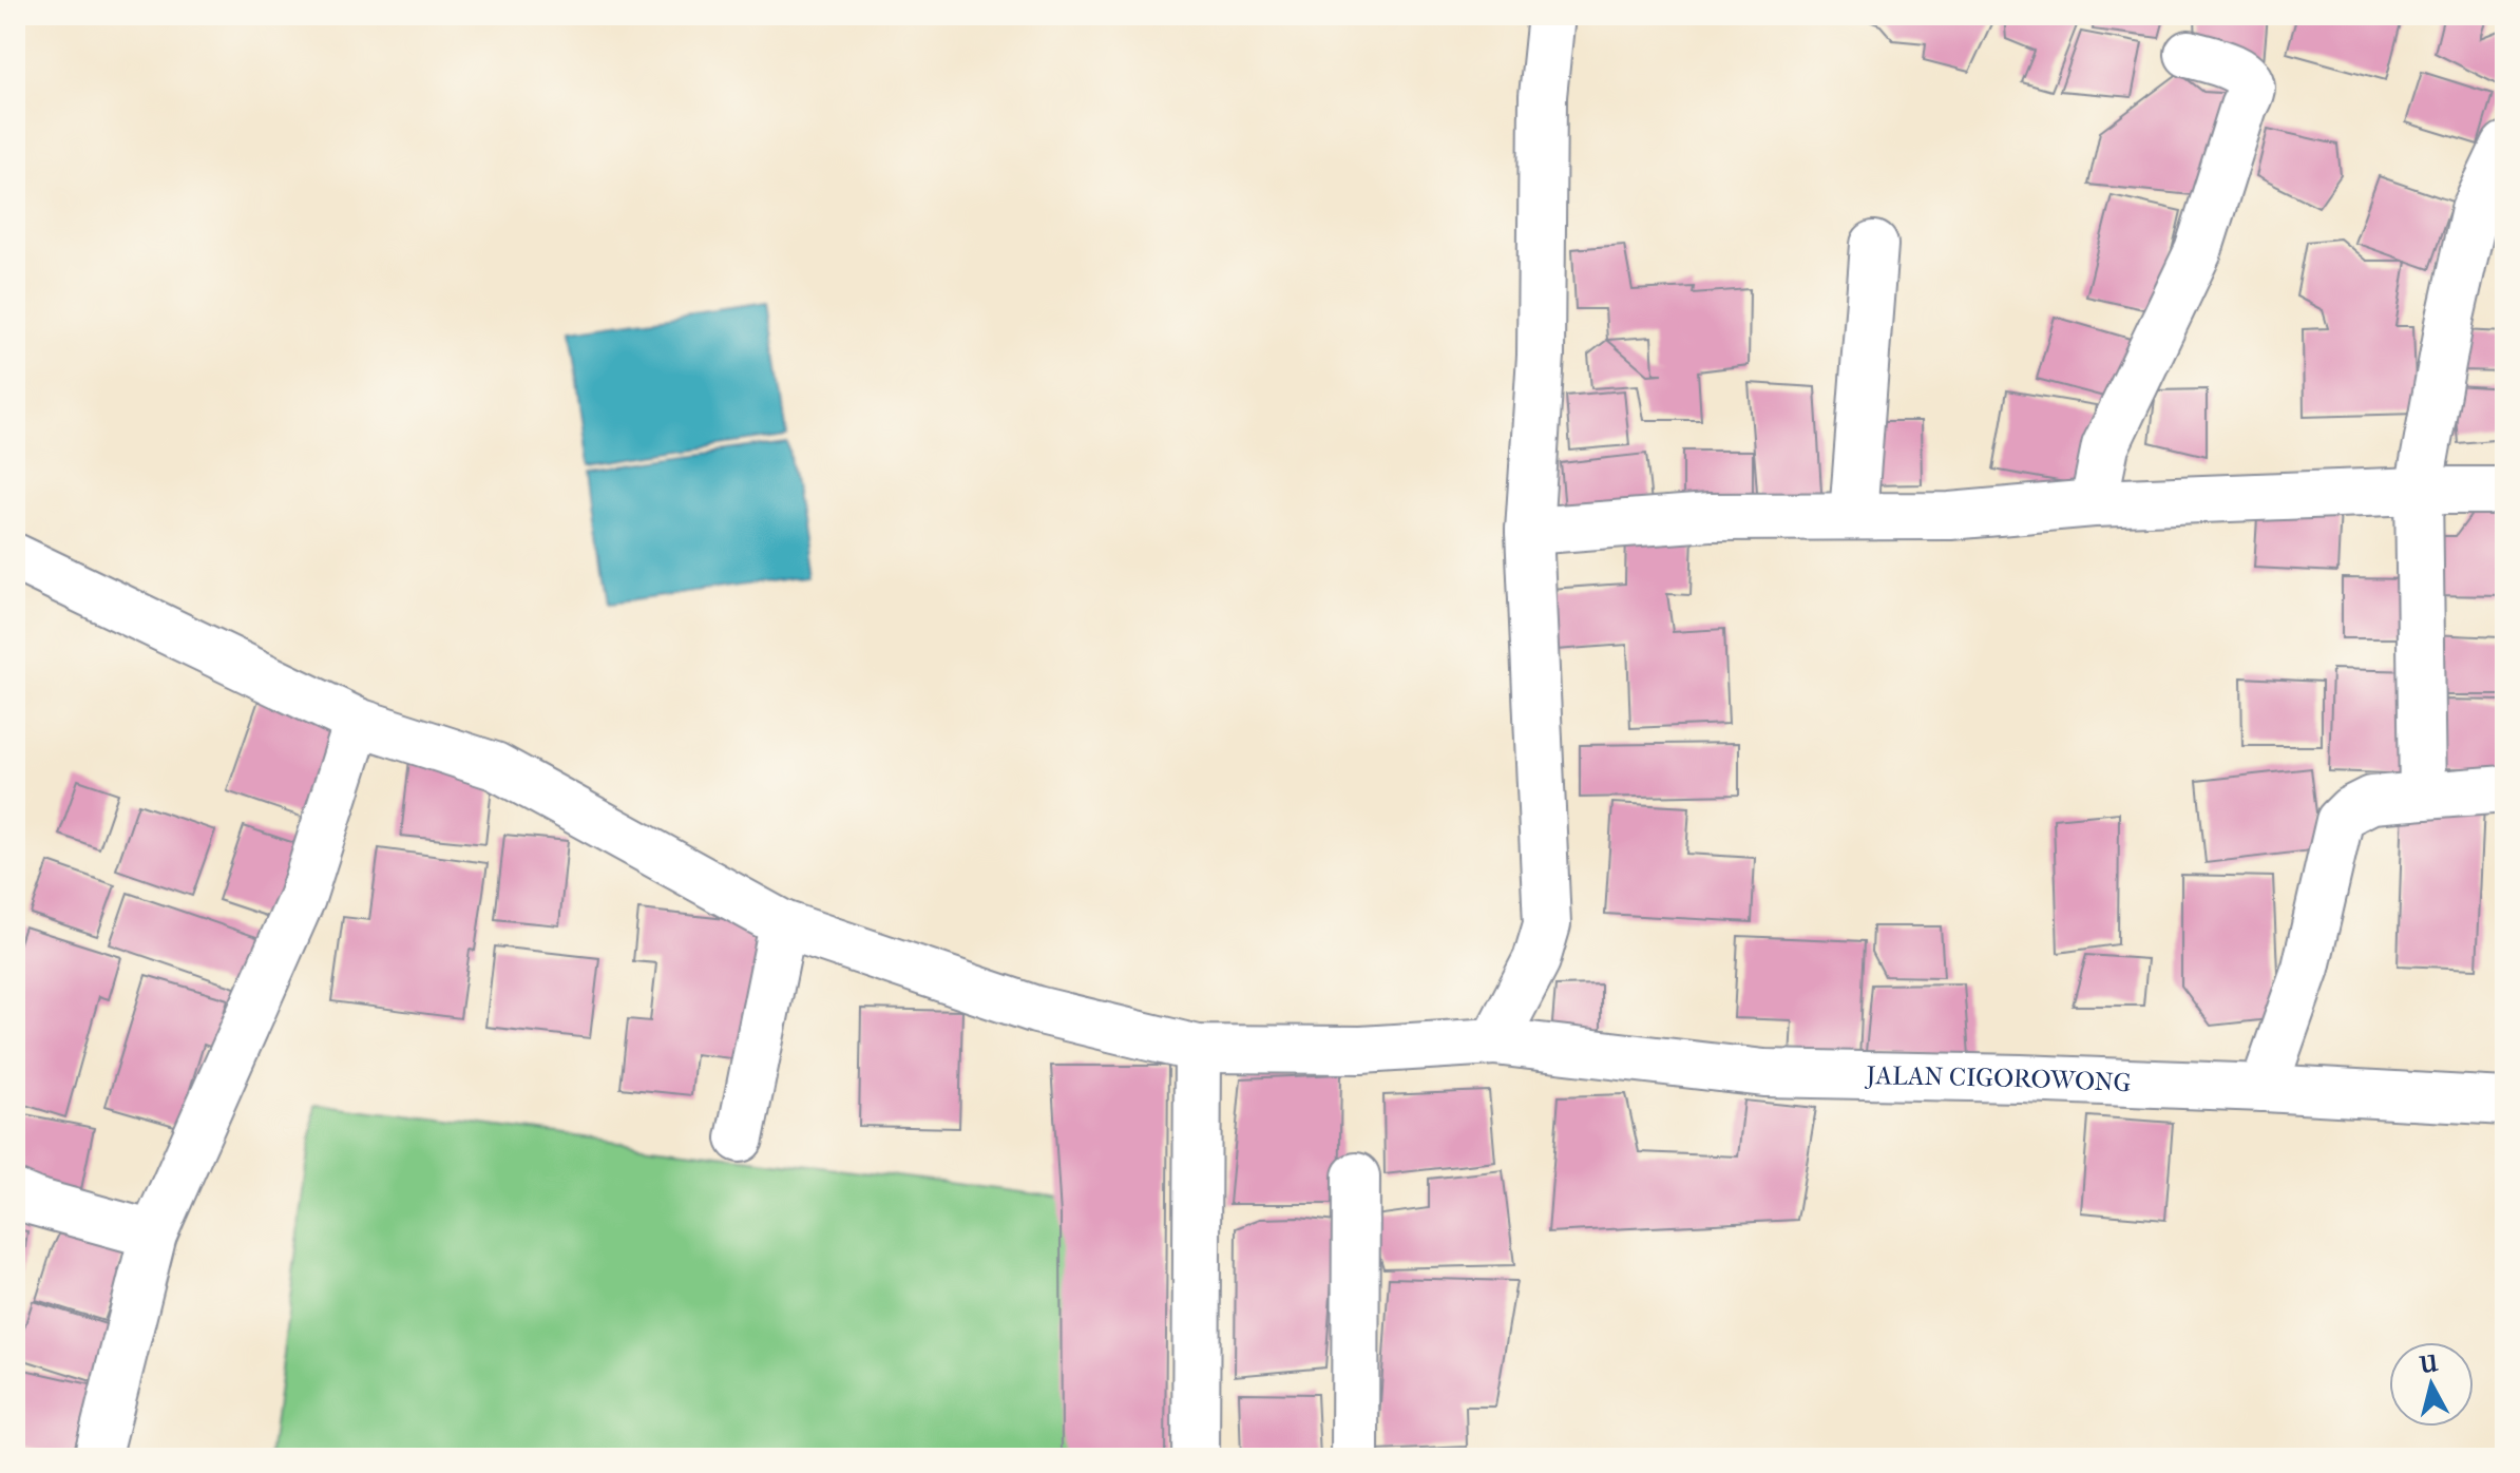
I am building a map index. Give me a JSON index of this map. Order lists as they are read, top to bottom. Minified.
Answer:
{"streets":{"street":["JALAN CIGOROWONG"]},"north":"top"}
